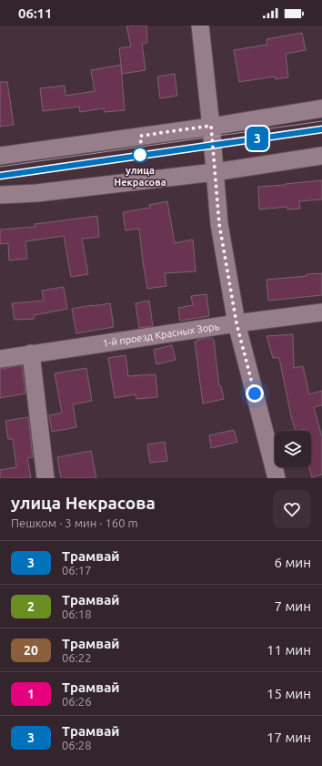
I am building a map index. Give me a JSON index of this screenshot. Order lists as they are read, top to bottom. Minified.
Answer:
{"streets":{"street":["1-й проезд Красных Зорь"]},"places":["улица Некрасова"],"lines":["tram line 3"],"page":{"status":"06:11","on_map":"3","heading":["улица Некрасова","Пешком · 3 мин · 160 m"],"list":[{"mark":"3","name":"Трамвай","note":"06:17","value":"6 мин"},{"mark":"2","name":"Трамвай","note":"06:18","value":"7 мин"},{"mark":"20","name":"Трамвай","note":"06:22","value":"11 мин"},{"mark":"1","name":"Трамвай","note":"06:26","value":"15 мин"},{"mark":"3","name":"Трамвай","note":"06:28","value":"17 мин"}]}}
